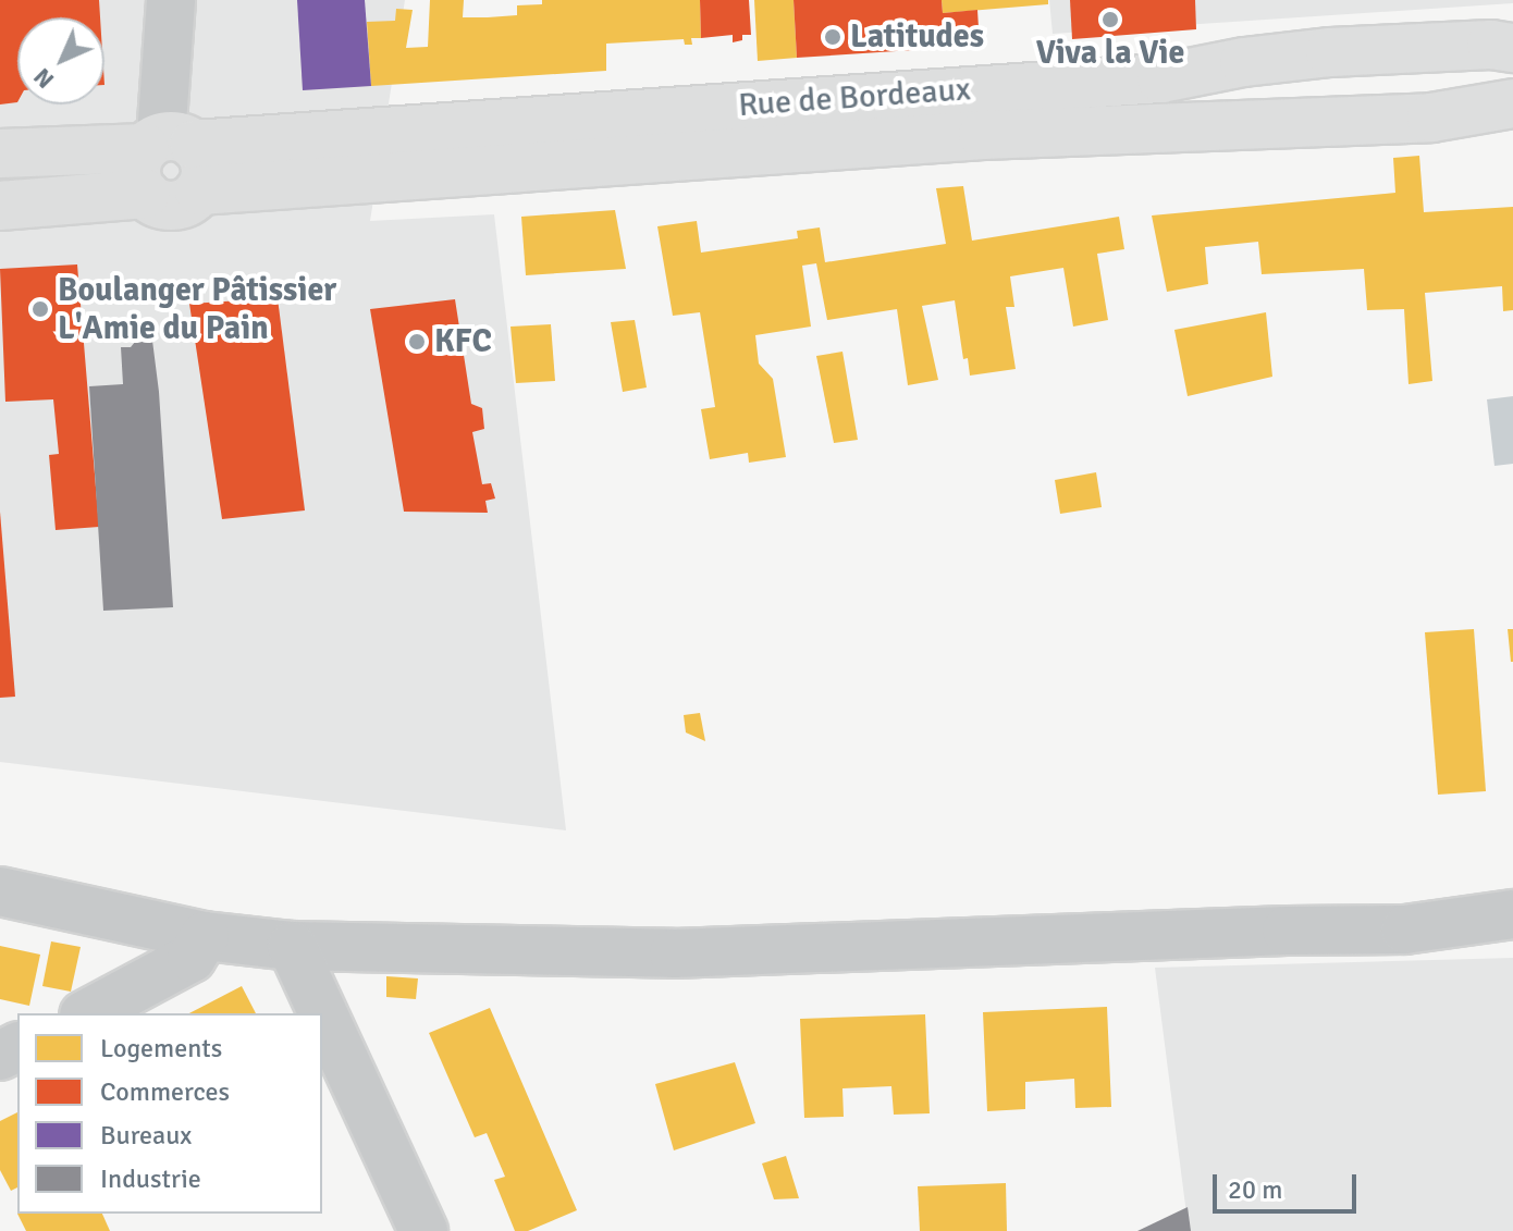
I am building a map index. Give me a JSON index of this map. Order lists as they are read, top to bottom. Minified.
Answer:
{"streets":{"main road":["Rue de Bordeaux"]},"places":["Viva la Vie","Latitudes","Boulanger Pâtissier L'Amie du Pain","KFC"],"legend":["Logements","Commerces","Bureaux","Industrie"],"scale_bar":"20 m","north":"bottom left"}
